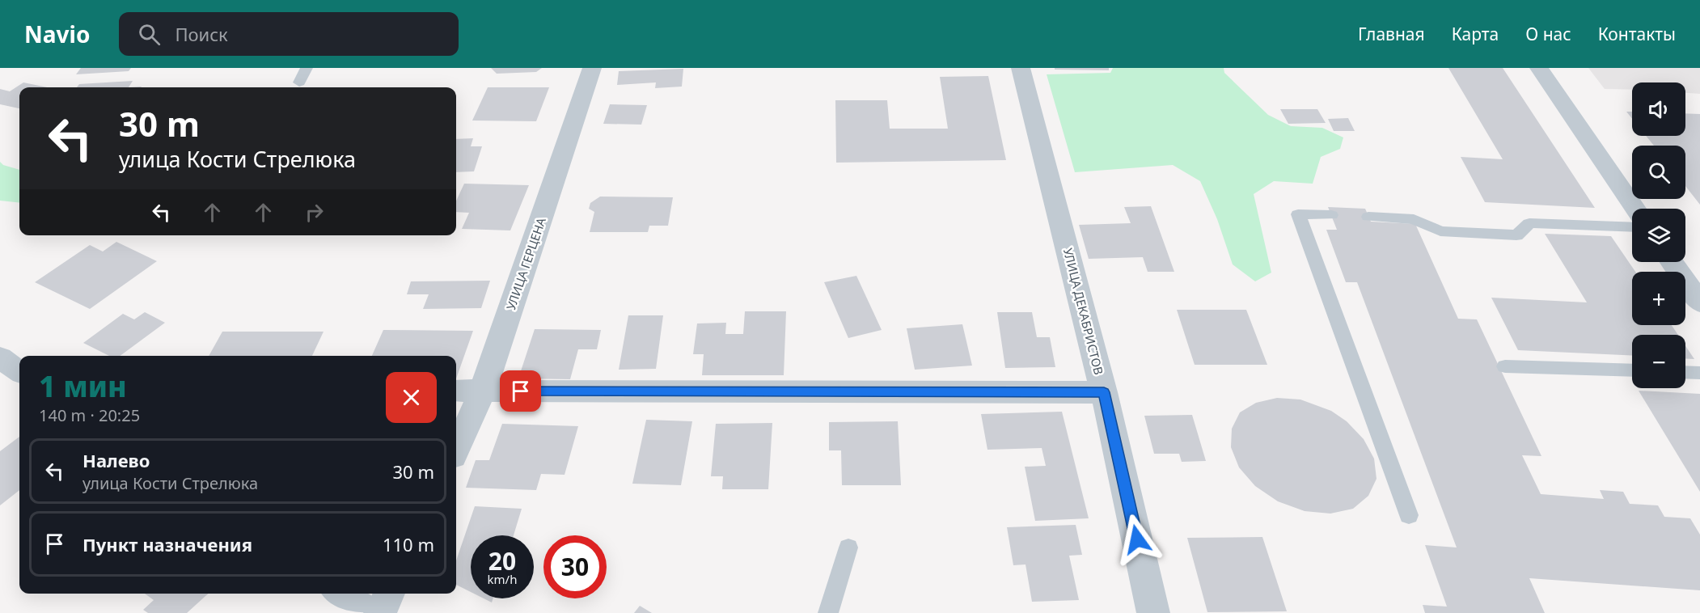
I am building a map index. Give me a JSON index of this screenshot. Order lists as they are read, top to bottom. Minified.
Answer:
{"streets":{"street":["УЛИЦА ГЕРЦЕНА","УЛИЦА ДЕКАБРИСТОВ"]},"page":{"header":"Navio","search":"Поиск","nav":["Главная","Карта","О нас","Контакты"],"map_buttons":["+","−"],"turn":["30 m","улица Кости Стрелюка"],"heading":["1 мин","140 m · 20:25"],"list":[{"name":"Налево","note":"улица Кости Стрелюка","value":"30 m"},{"name":"Пункт назначения","value":"110 m"}],"speed":"20 km/h","limit":"30"}}
